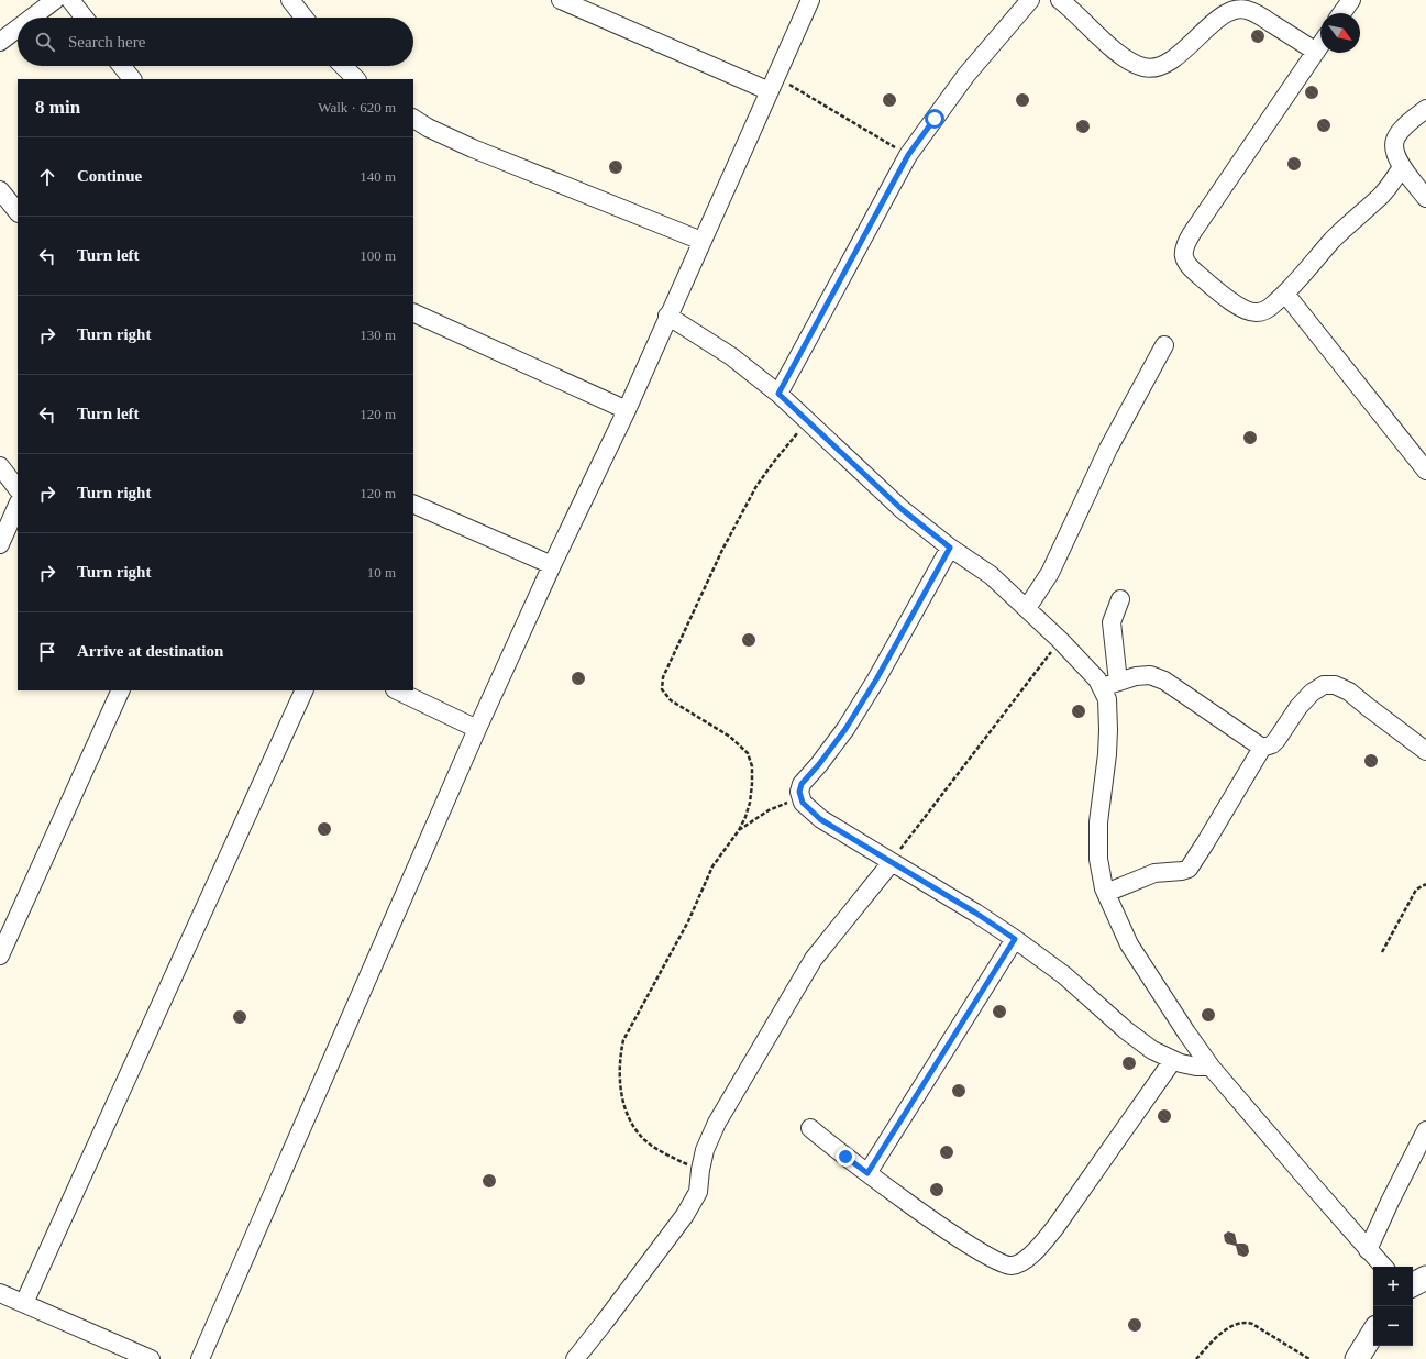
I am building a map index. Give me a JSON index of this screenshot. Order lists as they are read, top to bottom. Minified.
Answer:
{"north":"bottom right","page":{"search":"Search here","heading":["8 min","Walk · 620 m"],"list":[["Continue","140 m"],["Turn left","100 m"],["Turn right","130 m"],["Turn left","120 m"],["Turn right","120 m"],["Turn right","10 m"],"Arrive at destination"],"map_buttons":["+","−"]}}
